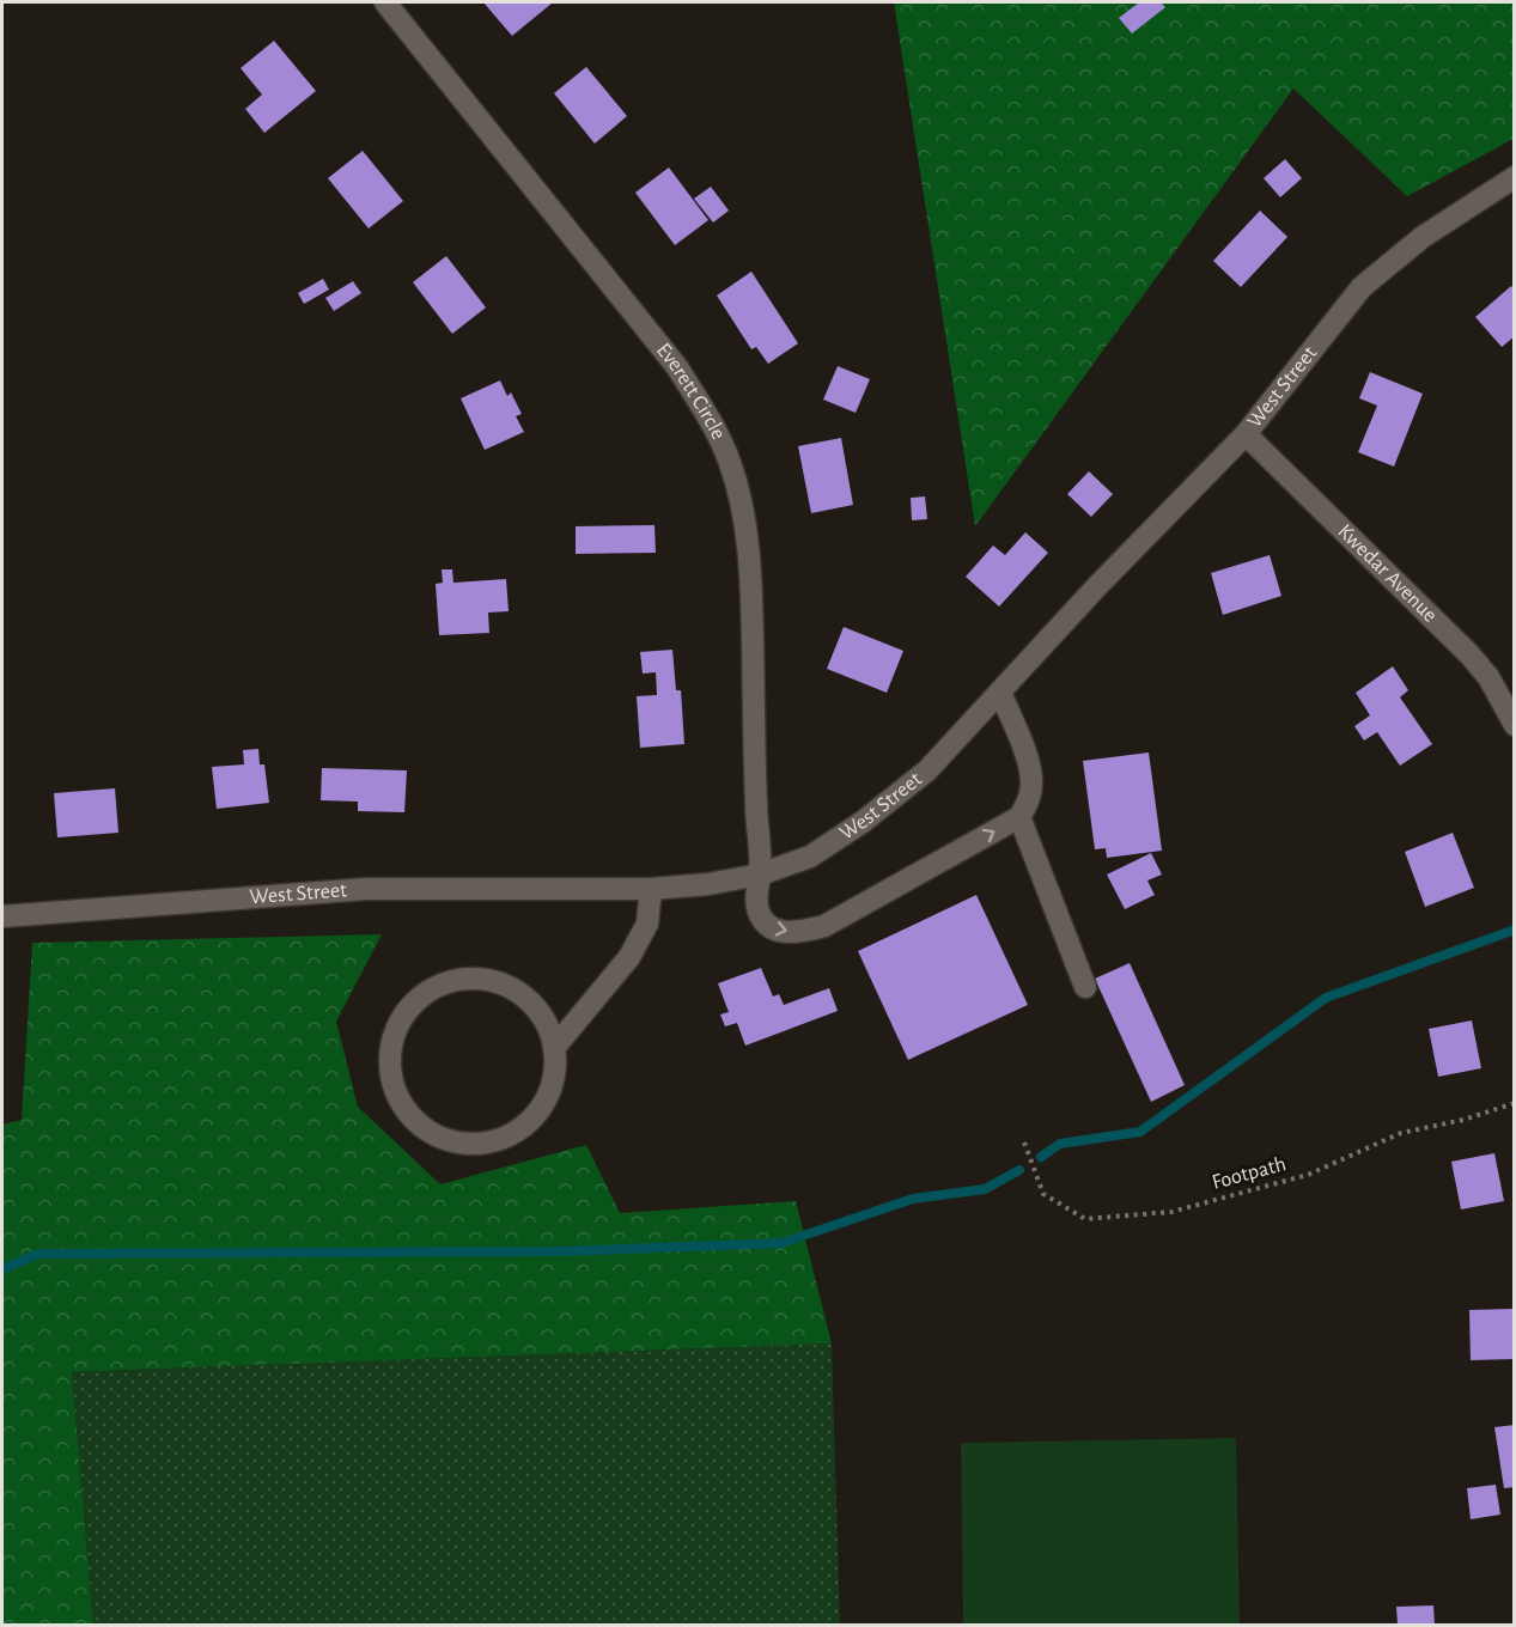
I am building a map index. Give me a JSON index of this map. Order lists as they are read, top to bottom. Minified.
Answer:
{"streets":{"street":["West Street","Everett Circle","Kwedar Avenue"],"path":["Footpath"]},"crossings":[["West Street","Everett Circle"],["West Street","Kwedar Avenue"]]}
